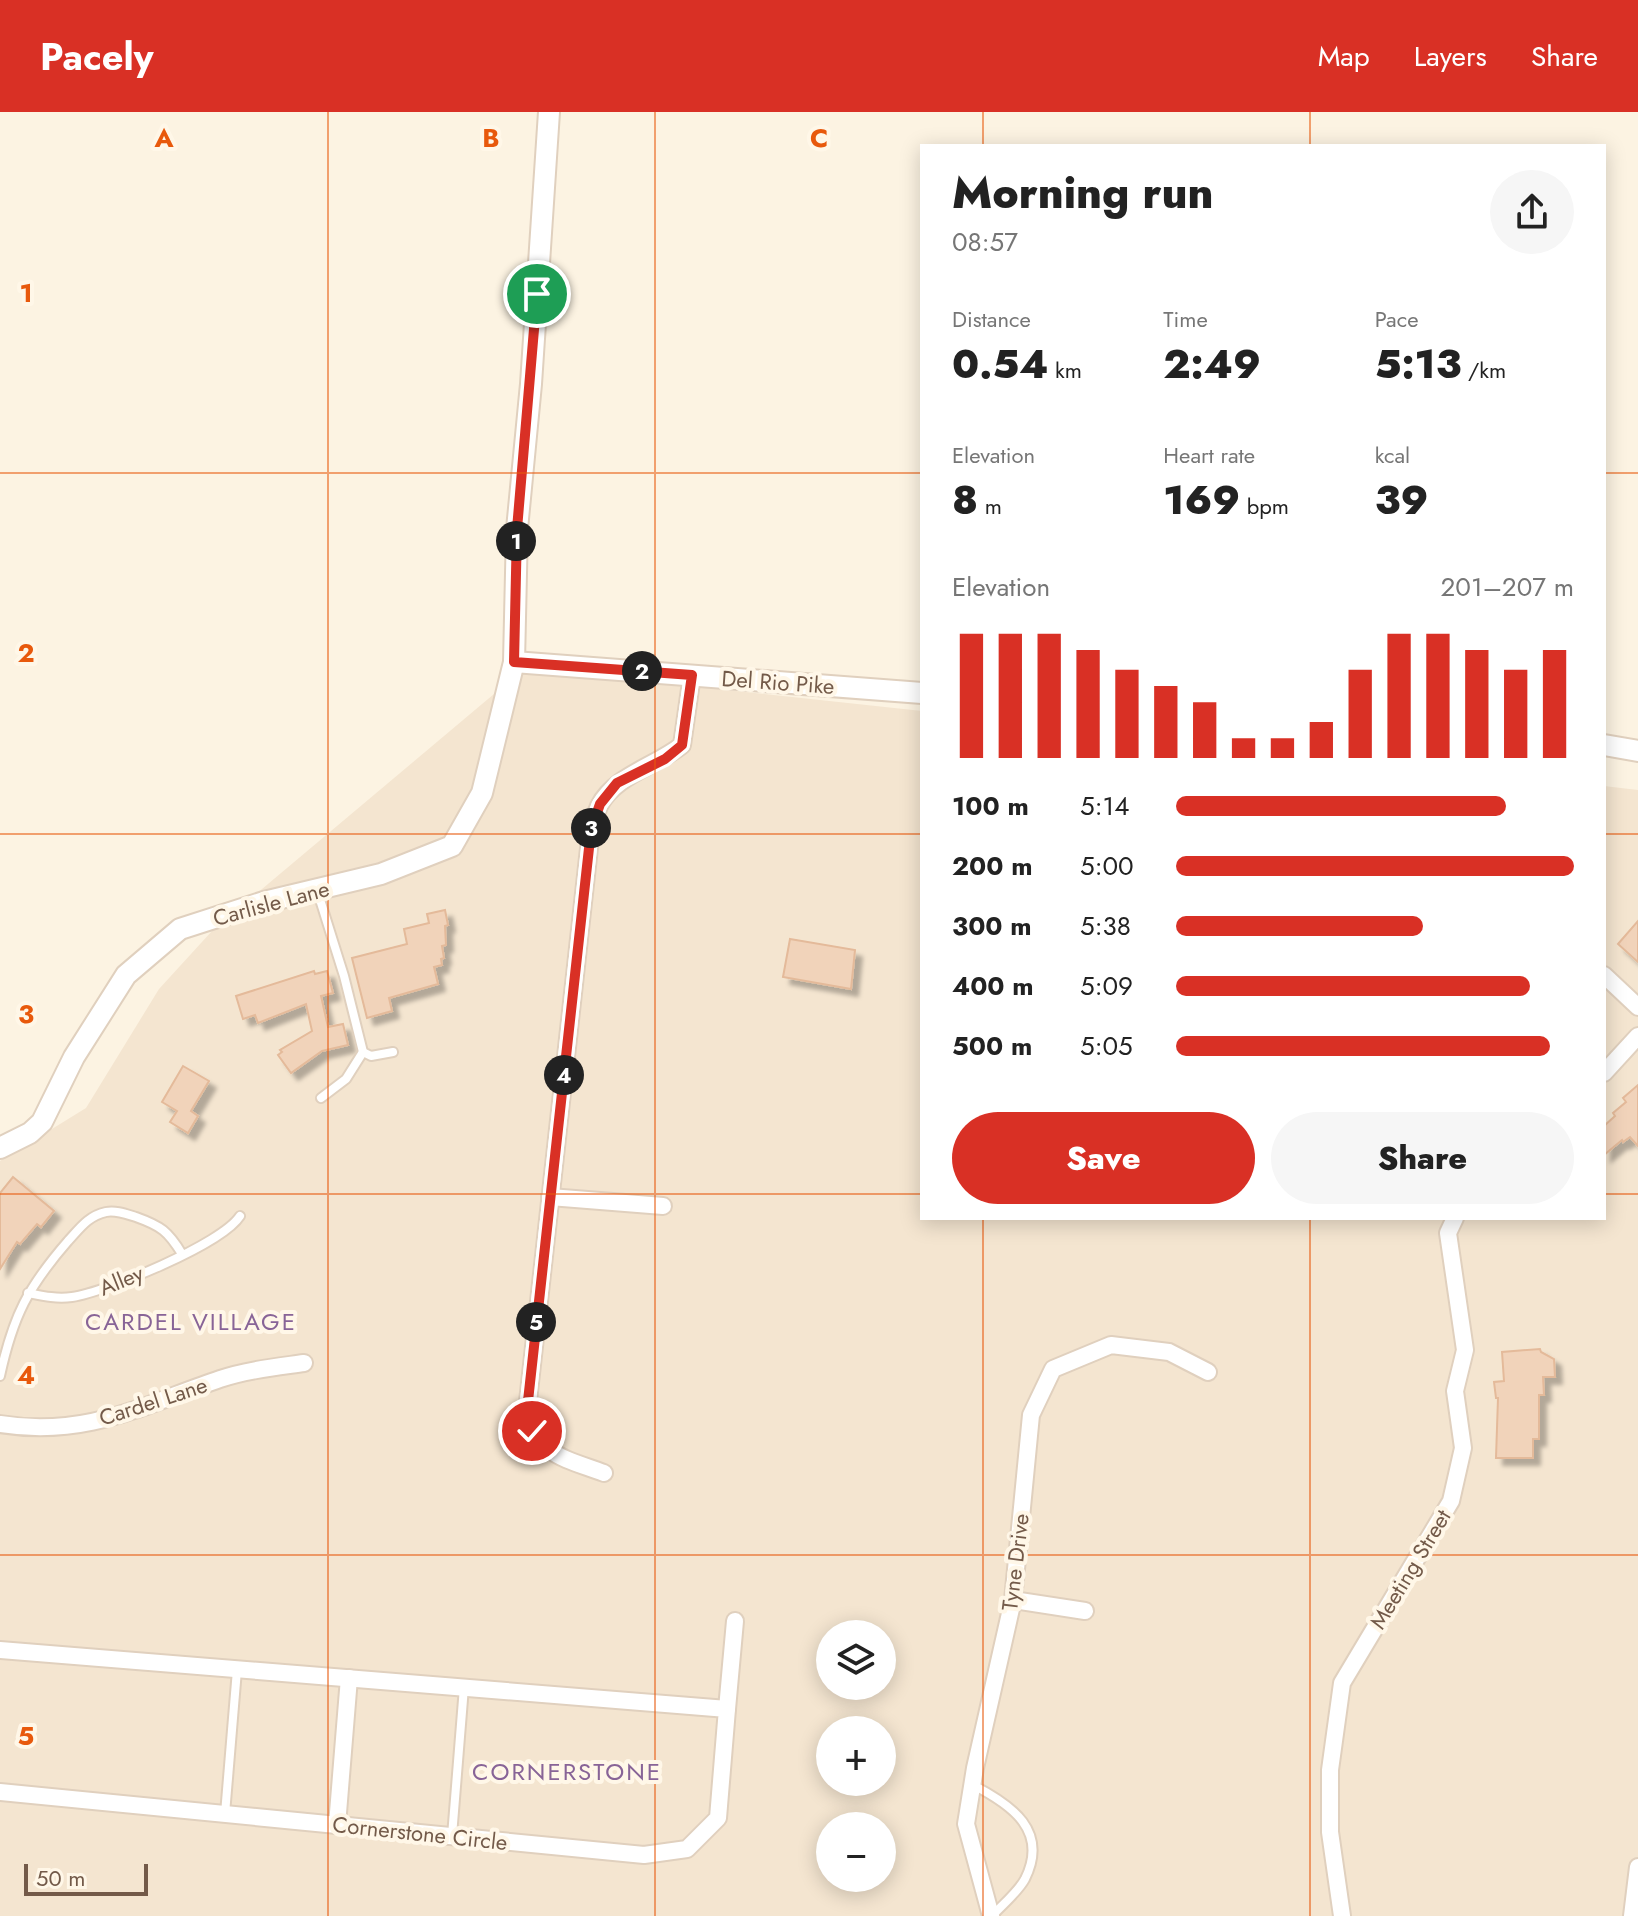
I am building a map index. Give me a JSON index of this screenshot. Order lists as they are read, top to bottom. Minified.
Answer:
{"streets":{"street":["Del Rio Pike","Carlisle Lane","Cardel Lane","Tyne Drive","Meeting Street","Cornerstone Circle"],"lane":["Alley"]},"crossings":[["Del Rio Pike","Carlisle Lane"]],"districts":["CARDEL VILLAGE","CORNERSTONE"],"scale_bar":"50 m","page":{"header":"Pacely","nav":["Map","Layers","Share"],"heading":["Morning run","08:57"],"stats":[["Distance","0.54 km"],["Time","2:49"],["Pace","5:13 /km"],["Elevation","8 m"],["Heart rate","169 bpm"],["kcal","39"]],"pins":["1","2","3","4","5"],"chart":["Elevation","201–207 m"],"list":[{"name":"100 m","note":"5:14"},{"name":"200 m","note":"5:00"},{"name":"300 m","note":"5:38"},{"name":"400 m","note":"5:09"},{"name":"500 m","note":"5:05"}],"buttons":["Save","Share"],"map_buttons":["+","−"],"scale":"50 m"},"grid":{"columns":["A","B","C"],"rows":["1","2","3","4","5"]}}
